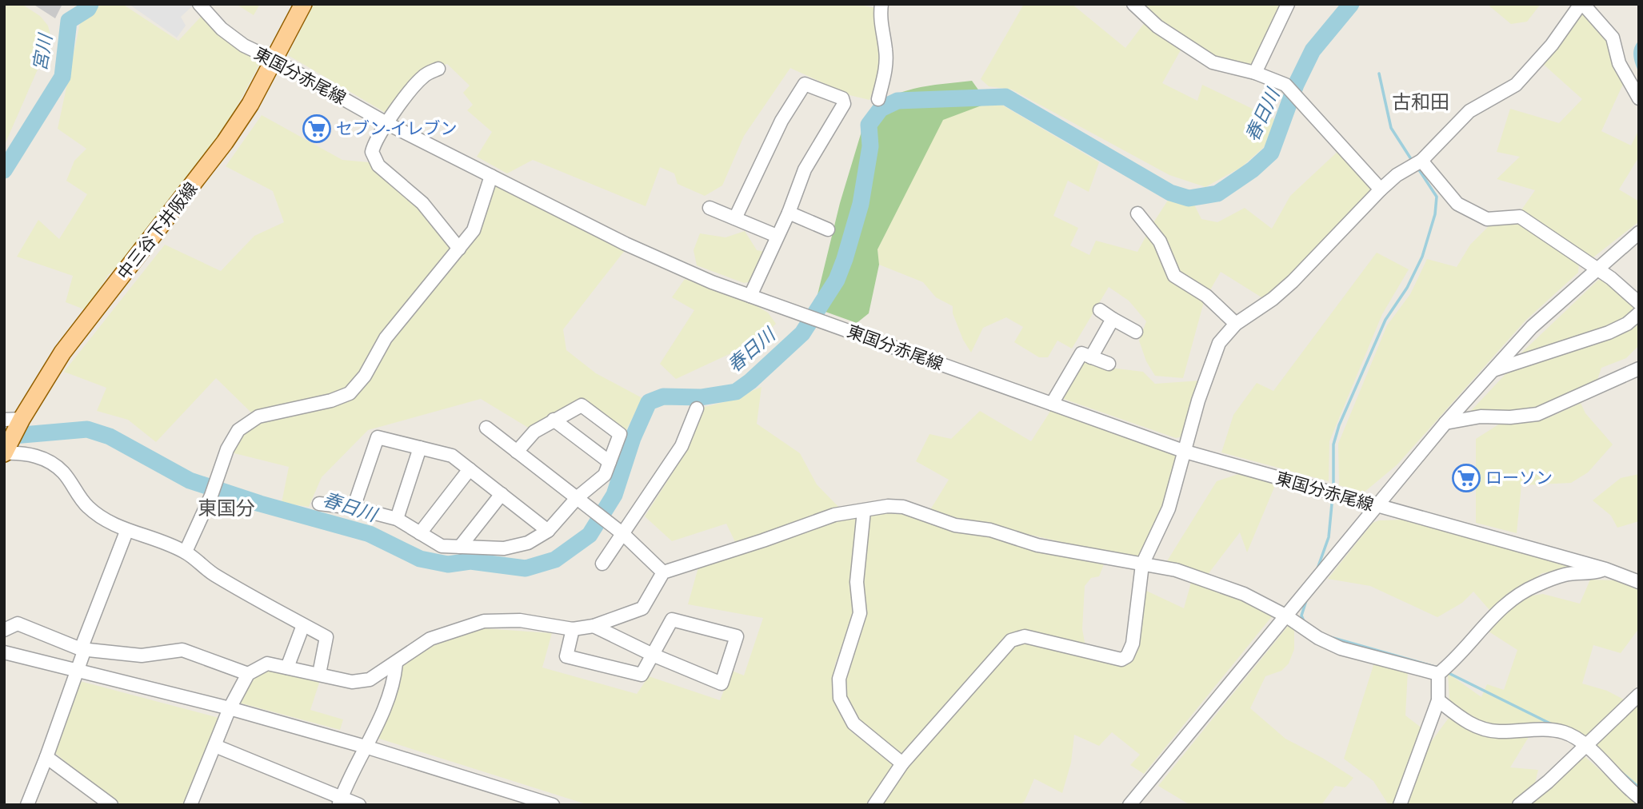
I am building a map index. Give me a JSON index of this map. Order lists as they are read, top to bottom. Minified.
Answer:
{"streets":{"main road":["中三谷下井阪線"],"street":["東国分赤尾線"]},"crossings":[["東国分赤尾線","中三谷下井阪線"]],"districts":["古和田","東国分"],"water":["宮川","春日川"],"places":{"supermarket":["セブン-イレブン","ローソン"]}}
